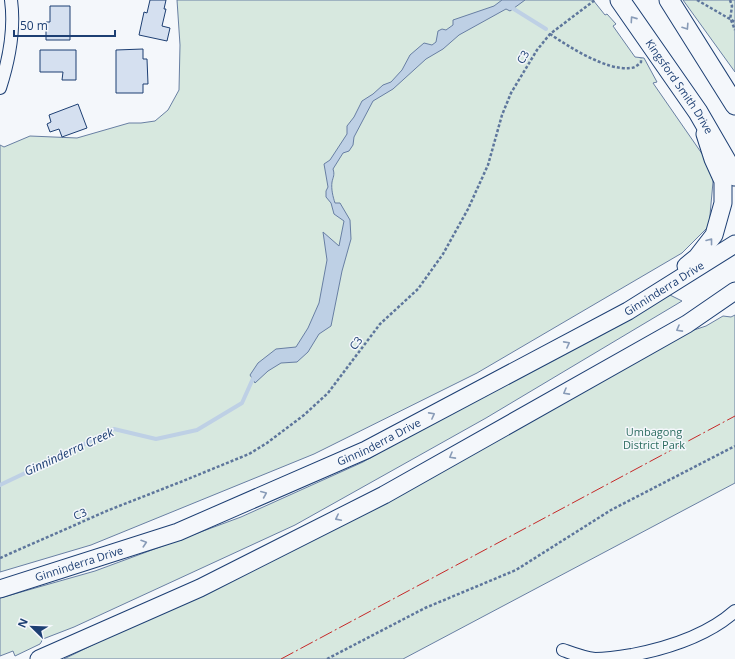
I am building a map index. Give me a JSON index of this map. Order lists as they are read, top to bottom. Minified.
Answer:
{"streets":{"main road":["Kingsford Smith Drive","Ginninderra Drive"],"path":["C3"]},"water":["Ginninderra Creek"],"parks":["Umbagong District Park"],"scale_bar":"50 m","north":"top left"}
